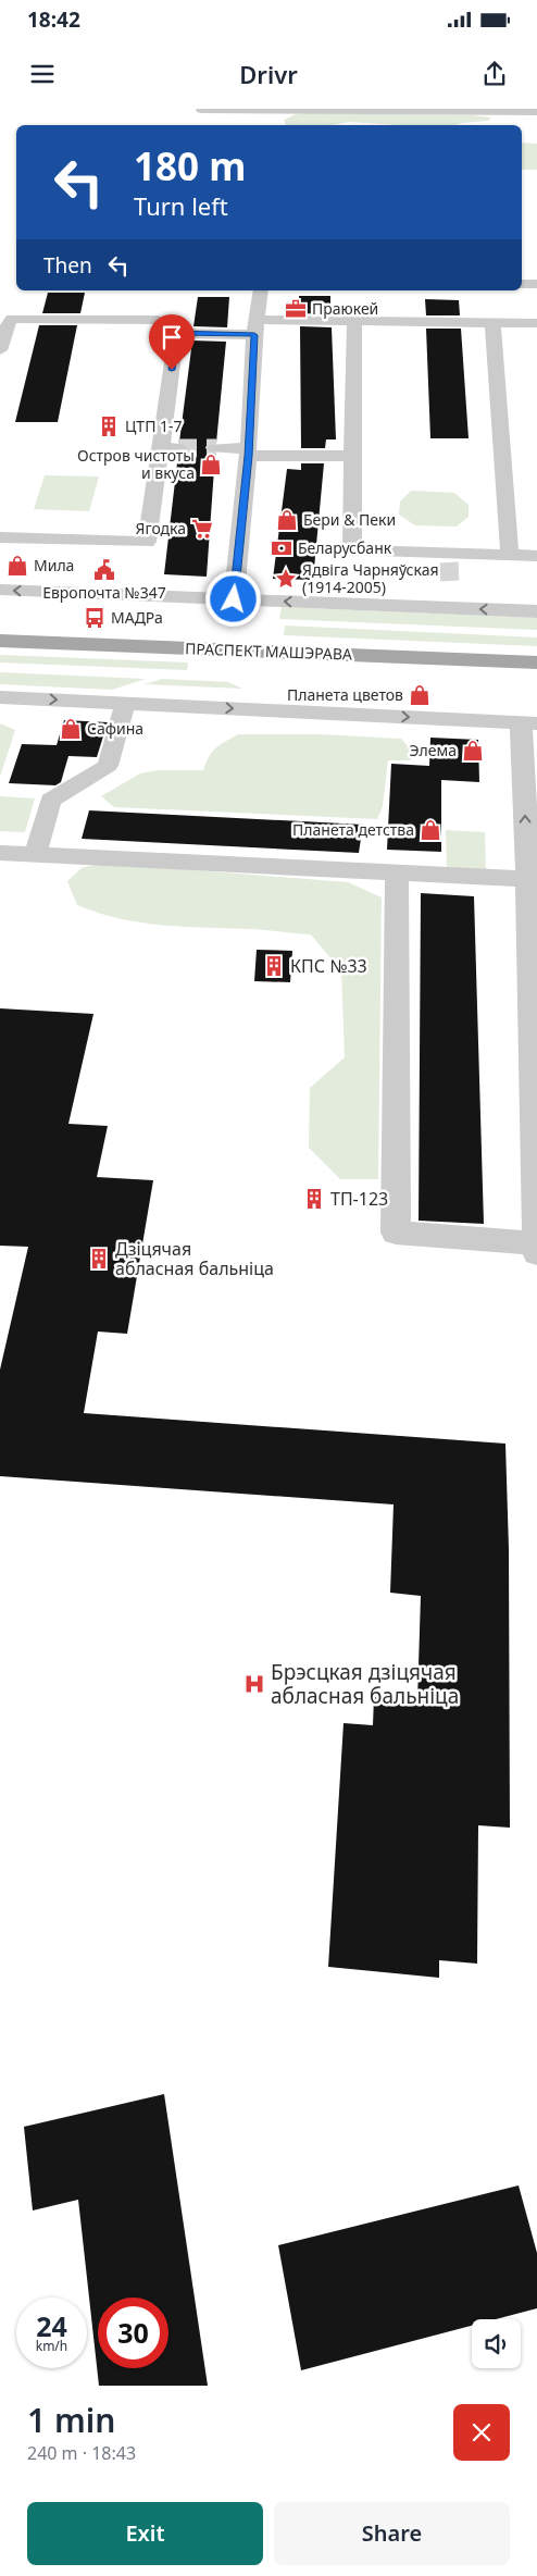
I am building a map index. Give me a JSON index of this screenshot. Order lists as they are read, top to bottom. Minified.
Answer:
{"streets":{"main road":["ПРАСПЕКТ МАШЭРАВА"]},"places":{"office":["Праюкей"],"building":["ЦТП 1-7","КПС №33","ТП-123","Дзіцячая абласная бальніца"],"shop":["Остров чистоты и вкуса","Бери & Пеки","Мила","Планета цветов","Сафина","Элема","Планета детства"],"supermarket":["Ягодка"],"bank":["Беларусбанк"],"public building":["Европочта №347"],"place":["Ядвіга Чарняўская (1914-2005)"],"bus stop":["МАДРа"],"hospital":["Брэсцкая дзіцячая абласная бальніца"]},"page":{"status":"18:42","header":"Drivr","turn":["180 m","Turn left"],"then":"Then","speed":"24 km/h","limit":"30","heading":["1 min","240 m · 18:43"],"buttons":["Exit","Share"]}}
